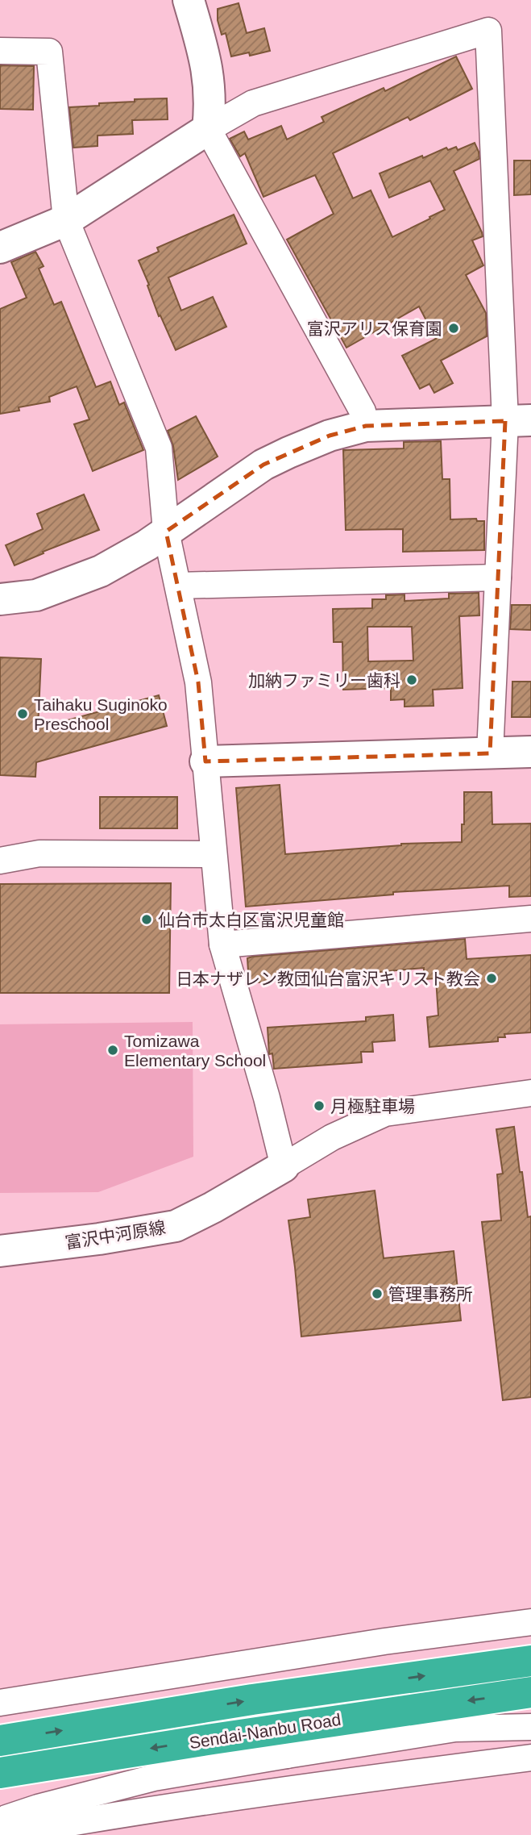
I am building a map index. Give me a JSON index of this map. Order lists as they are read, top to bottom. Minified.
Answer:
{"streets":{"highway":["Sendai-Nanbu Road"],"street":["富沢中河原線"]},"places":["富沢アリス保育園","加納ファミリー歯科","Taihaku Suginoko Preschool","仙台市太白区富沢児童館","日本ナザレン教団仙台富沢キリスト教会","Tomizawa Elementary School","月極駐車場","管理事務所"]}
